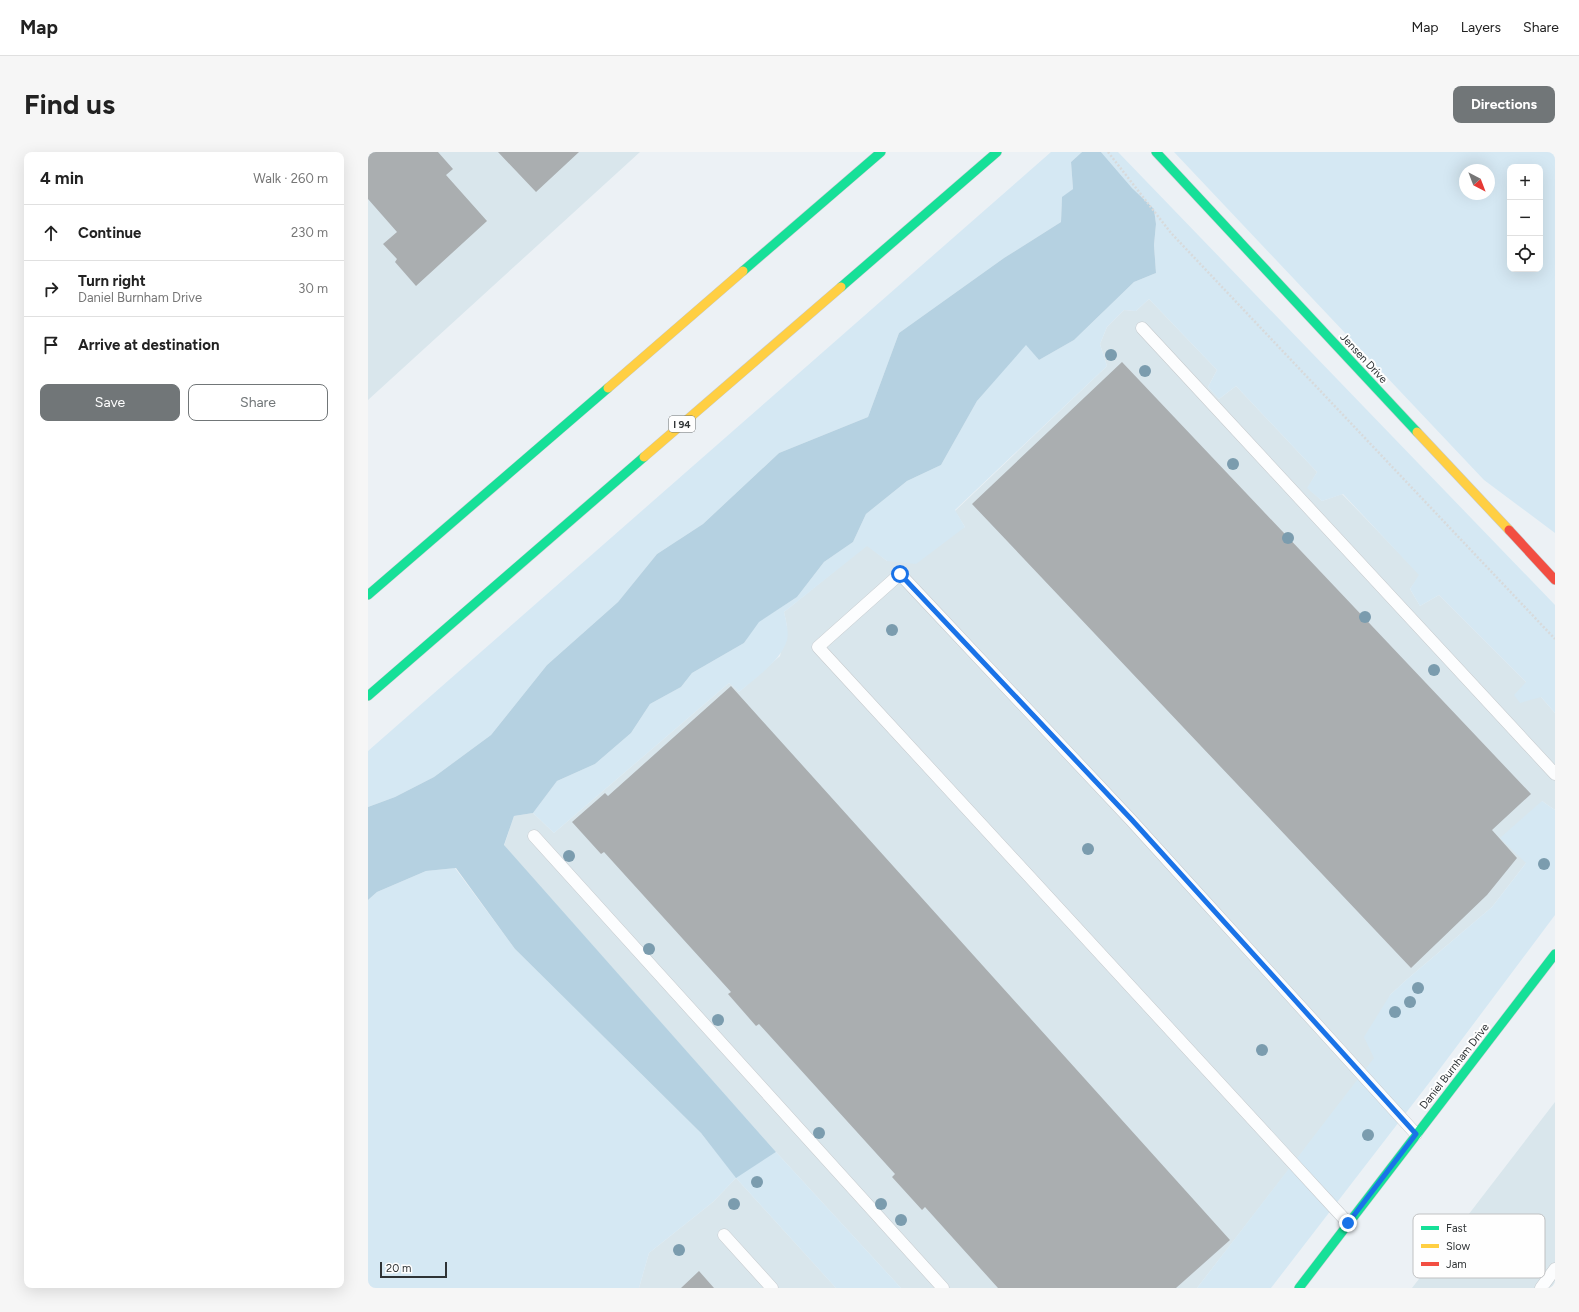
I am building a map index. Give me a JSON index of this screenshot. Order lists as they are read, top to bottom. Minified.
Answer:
{"streets":{"main road":["Jensen Drive","I 94","Daniel Burnham Drive"]},"legend":["Fast","Slow","Jam"],"scale_bar":"20 m","north":"bottom right","page":{"header":"Map","nav":["Map","Layers","Share"],"buttons":["Directions",["Save","Share"]],"title":"Find us","heading":["4 min","Walk · 260 m"],"map_buttons":["+","−"],"list":[["Continue","230 m"],["Turn right","Daniel Burnham Drive","30 m"],"Arrive at destination"],"scale":"20 m"}}
